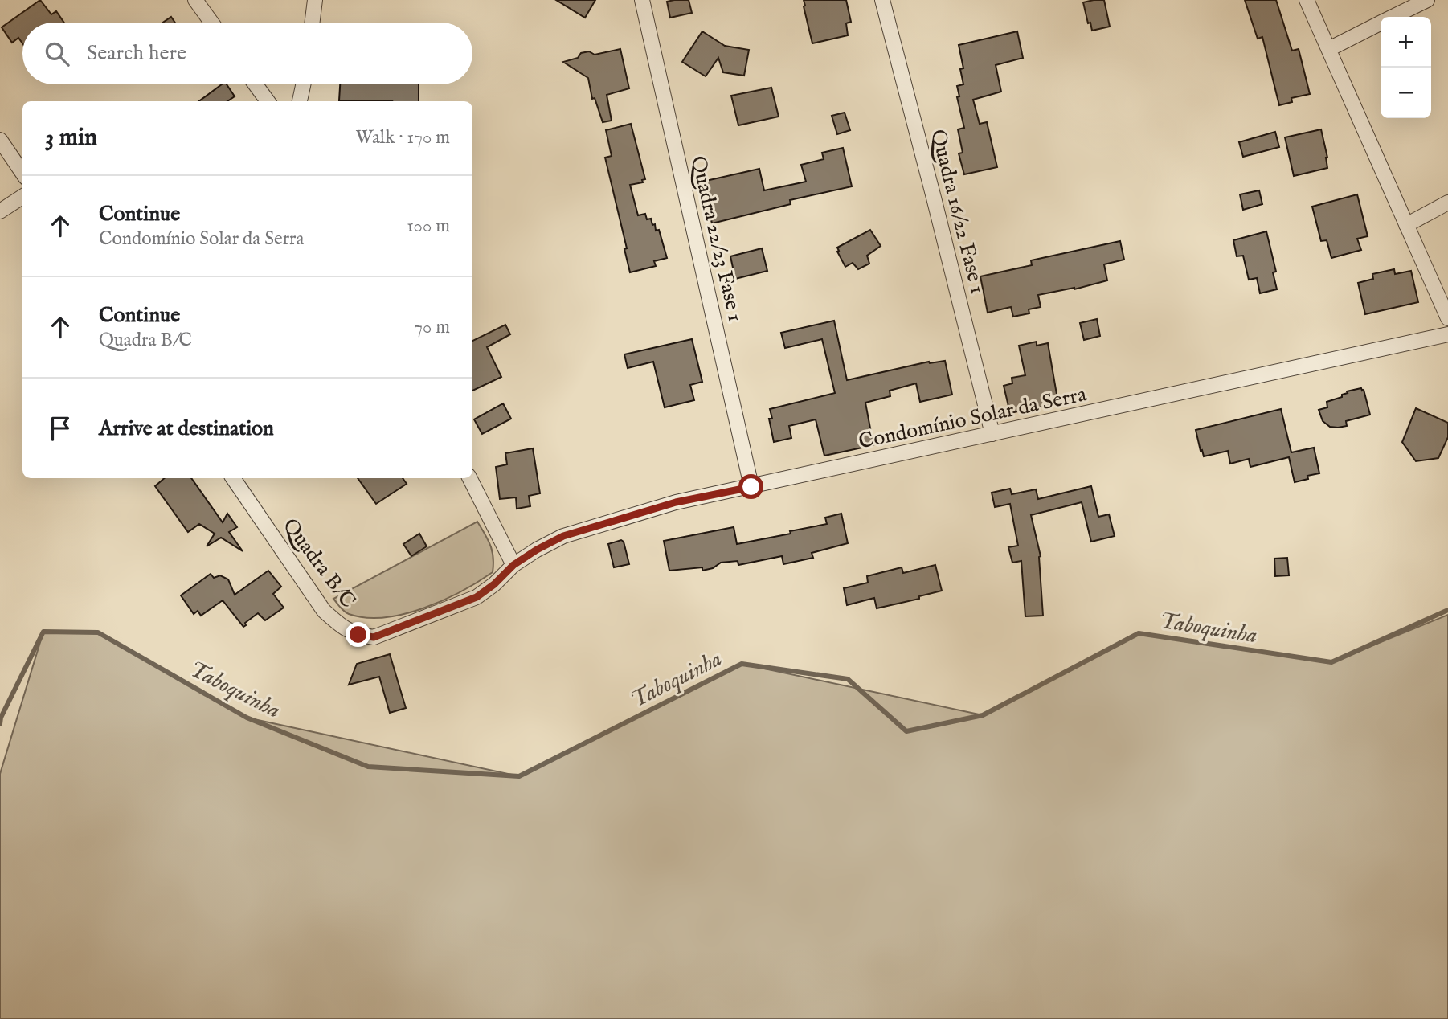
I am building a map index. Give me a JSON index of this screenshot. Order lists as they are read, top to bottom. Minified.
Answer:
{"streets":{"street":["Quadra 16/22 Fase 1","Quadra 22/23 Fase 1","Condomínio Solar da Serra","Quadra B/C"]},"crossings":[["Quadra 16/22 Fase 1","Condomínio Solar da Serra"],["Quadra 22/23 Fase 1","Condomínio Solar da Serra"],["Condomínio Solar da Serra","Quadra B/C"]],"water":["Taboquinha"],"page":{"map_buttons":["+","−"],"search":"Search here","heading":["3 min","Walk · 170 m"],"list":[["Continue","Condomínio Solar da Serra","100 m"],["Continue","Quadra B/C","70 m"],"Arrive at destination"]}}
